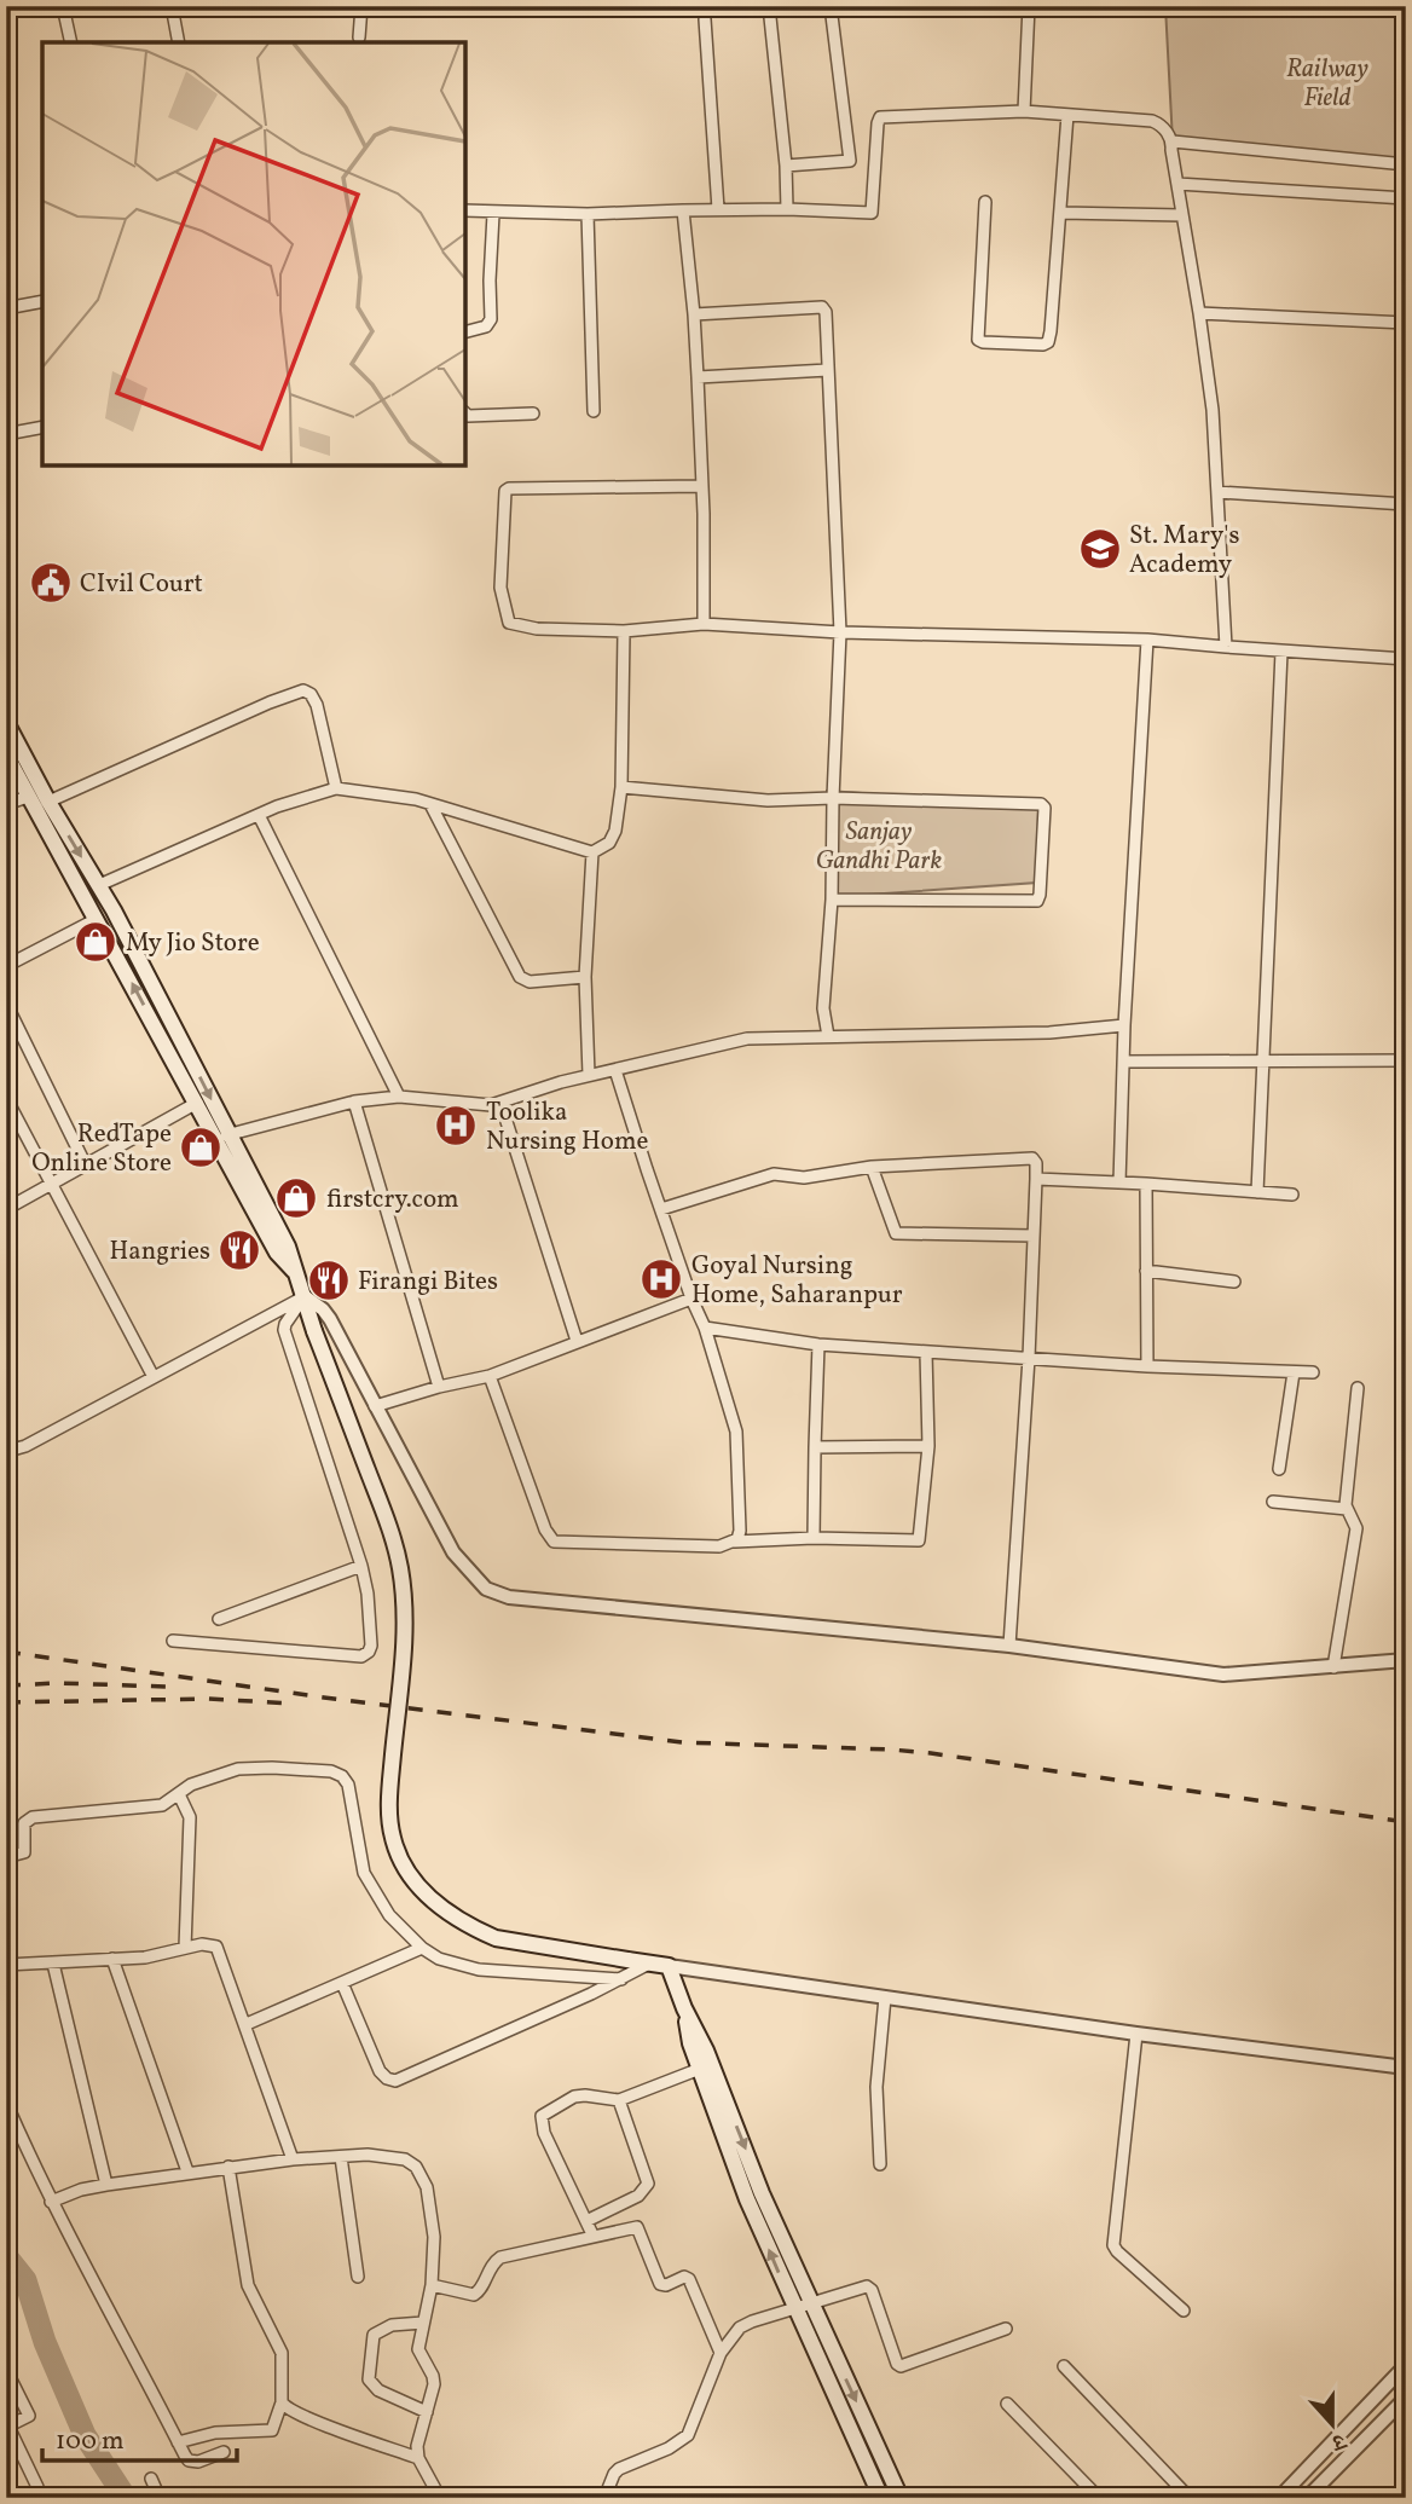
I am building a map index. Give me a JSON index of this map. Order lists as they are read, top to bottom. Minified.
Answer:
{"parks":["Railway Field","Sanjay Gandhi Park"],"places":{"school or university":["St. Mary's Academy"],"public building":["CIvil Court"],"shop":["My Jio Store","RedTape Online Store","firstcry.com"],"hospital":["Toolika Nursing Home","Goyal Nursing Home, Saharanpur"],"restaurant":["Hangries","Firangi Bites"]},"scale_bar":"100 m","north":"bottom"}
